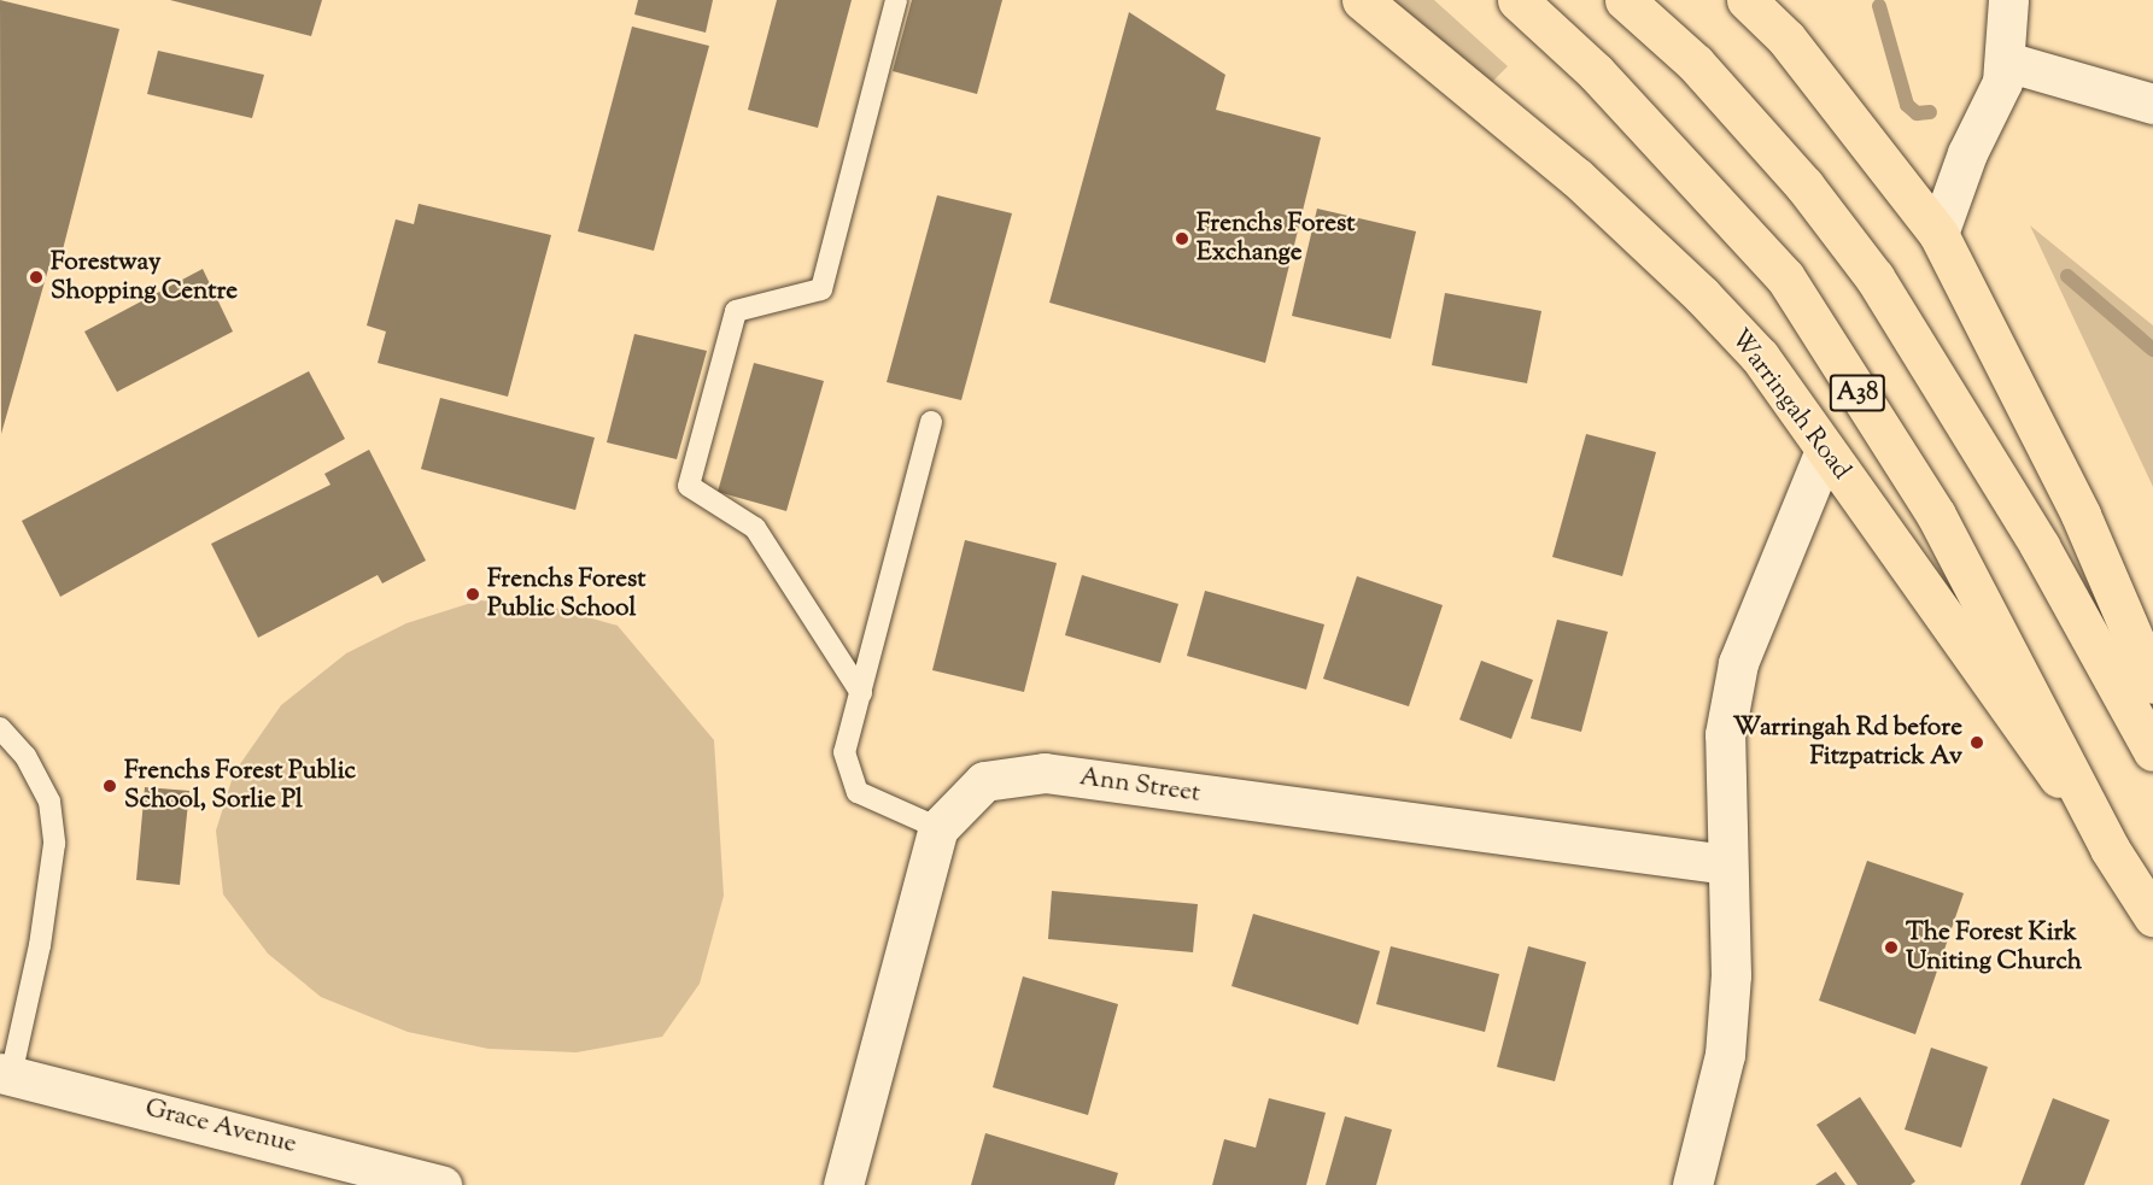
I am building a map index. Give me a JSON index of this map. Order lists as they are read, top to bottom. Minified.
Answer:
{"streets":{"main road":["A38","Warringah Road"],"street":["Ann Street","Grace Avenue"]},"places":["Frenchs Forest Exchange","Forestway Shopping Centre","Frenchs Forest Public School","Warringah Rd before Fitzpatrick Av","Frenchs Forest Public School, Sorlie Pl","The Forest Kirk Uniting Church"]}
